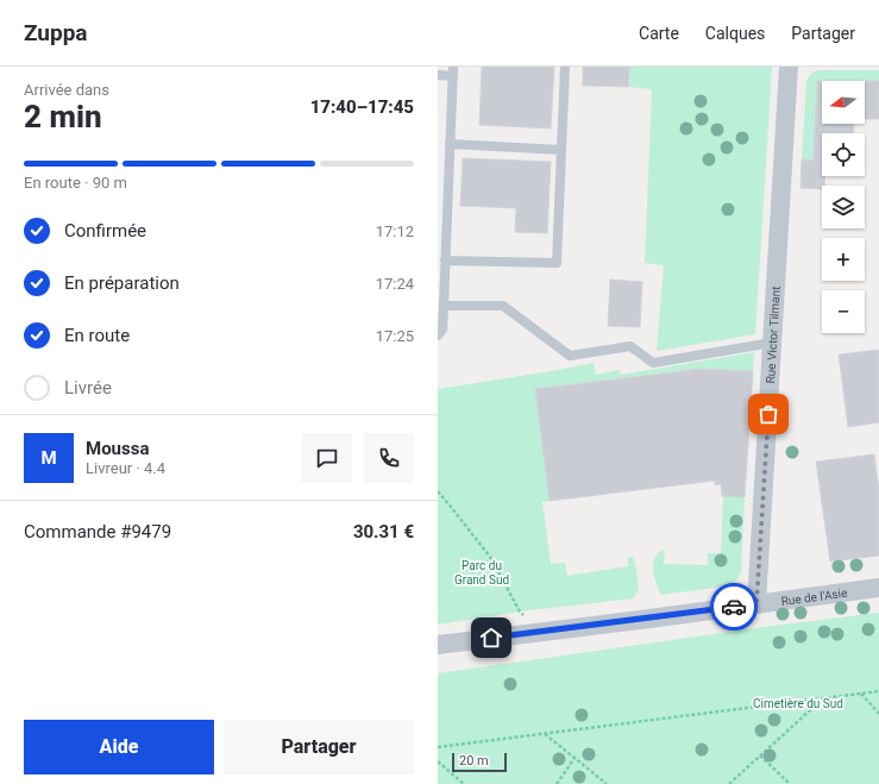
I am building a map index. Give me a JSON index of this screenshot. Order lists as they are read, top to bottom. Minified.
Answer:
{"streets":{"street":["Rue Victor Tilmant","Rue de l'Asie"]},"crossings":[["Rue Victor Tilmant","Rue de l'Asie"]],"parks":["Parc du Grand Sud","Cimetière du Sud"],"scale_bar":"20 m","north":"left","page":{"header":"Zuppa","nav":["Carte","Calques","Partager"],"heading":["2 min","Arrivée dans","17:40–17:45"],"panel":["Moussa","Livreur · 4.4","Commande #9479","30.31 €"],"map_buttons":["+","−"],"bar":"En route · 90 m","list":[["Confirmée","17:12"],["En préparation","17:24"],["En route","17:25"],"Livrée"],"round":"M","buttons":["Aide","Partager"],"scale":"20 m"}}
